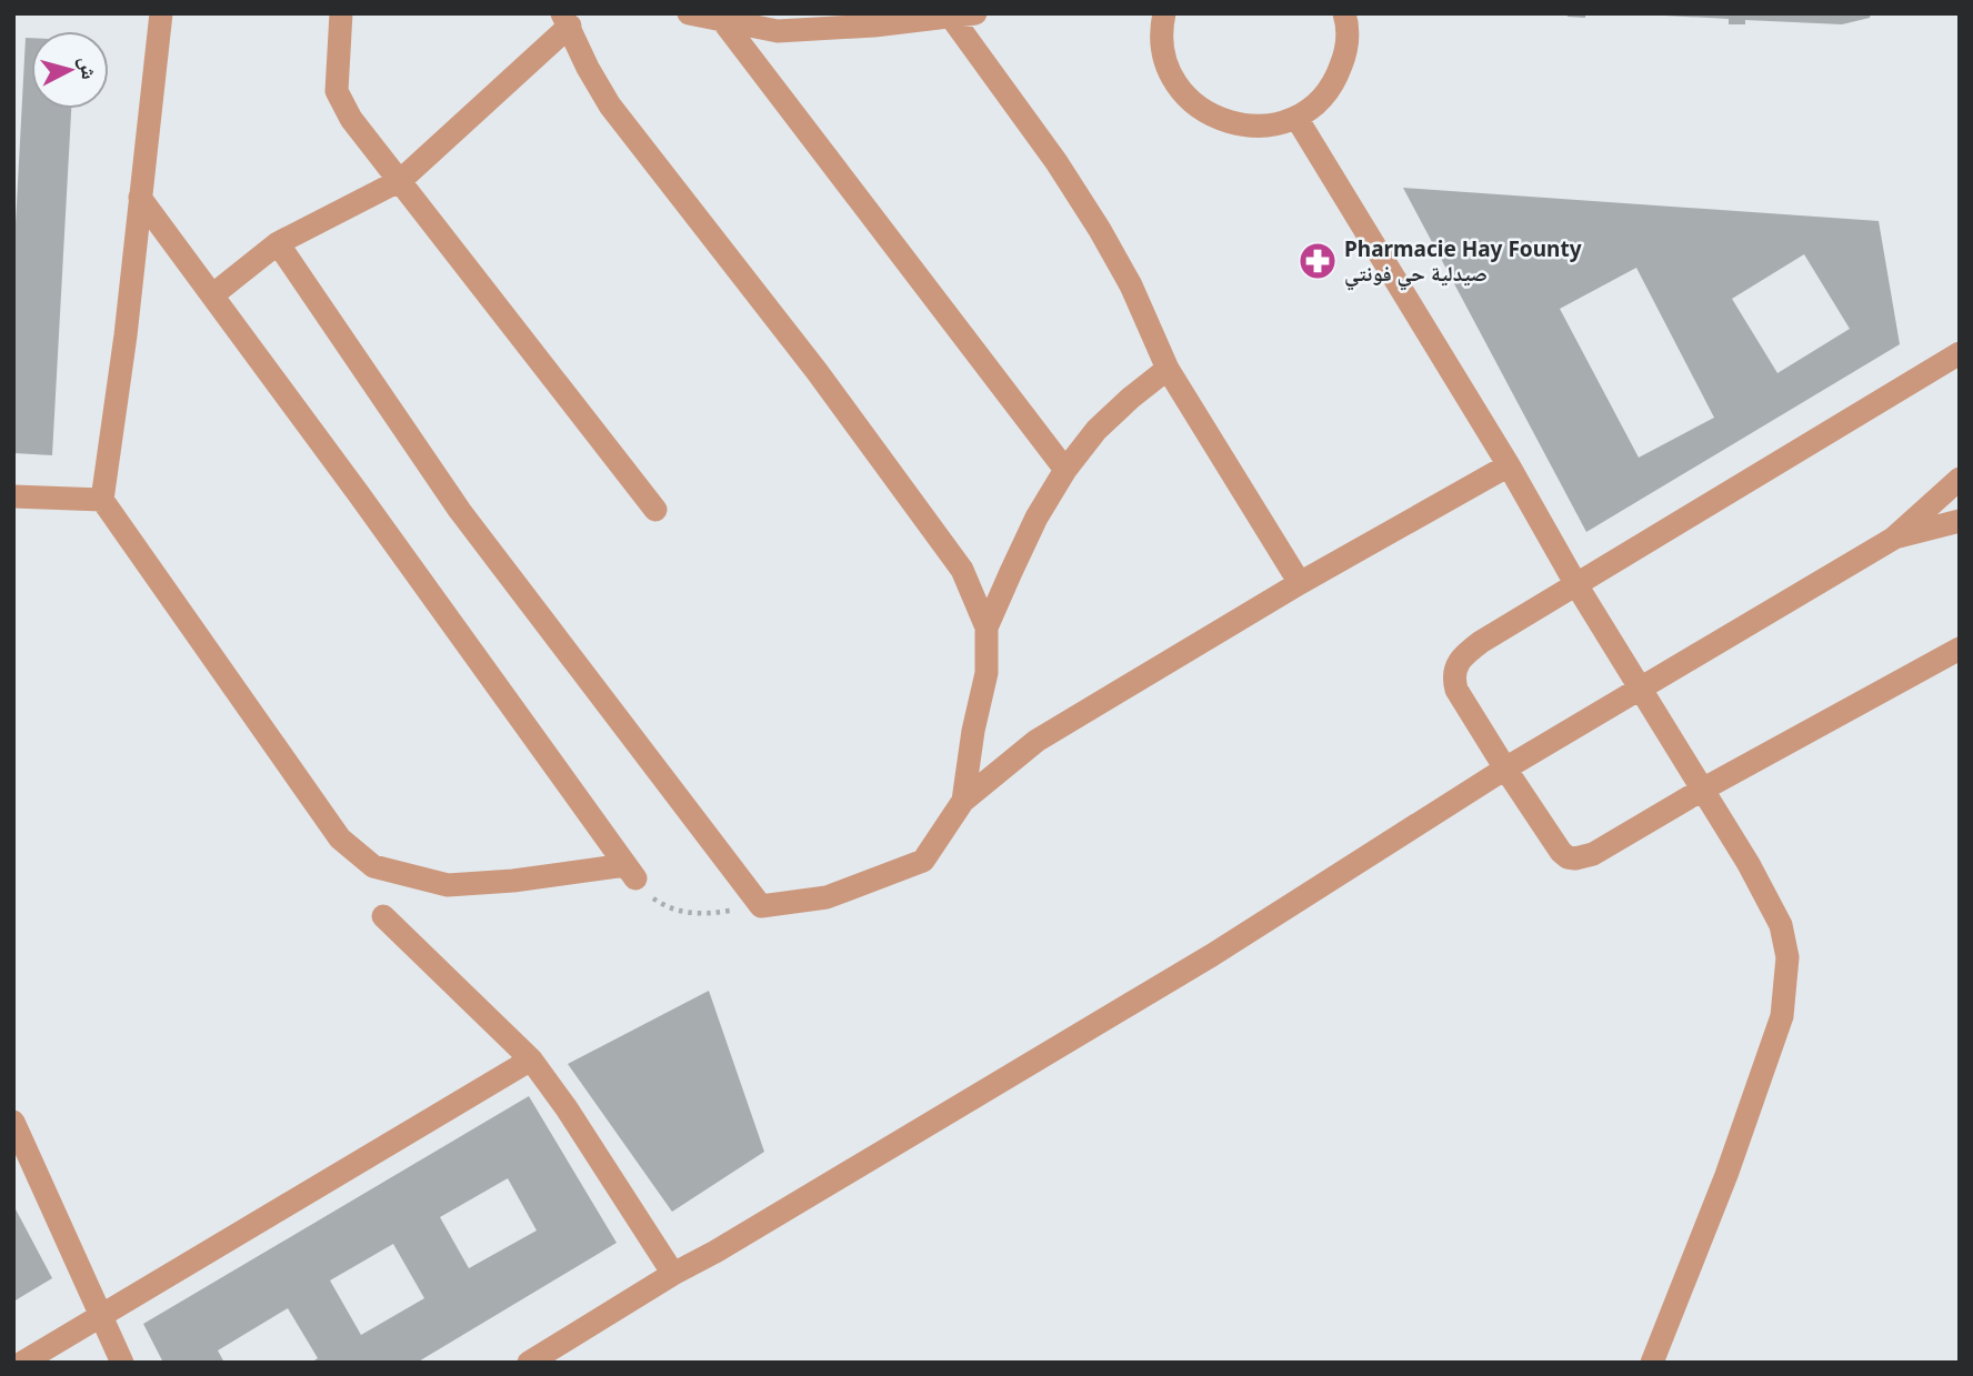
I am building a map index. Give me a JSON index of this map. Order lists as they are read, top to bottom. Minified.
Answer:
{"places":{"pharmacy":["Pharmacie Hay Founty صيدلية حي فونتي"]},"north":"right"}
